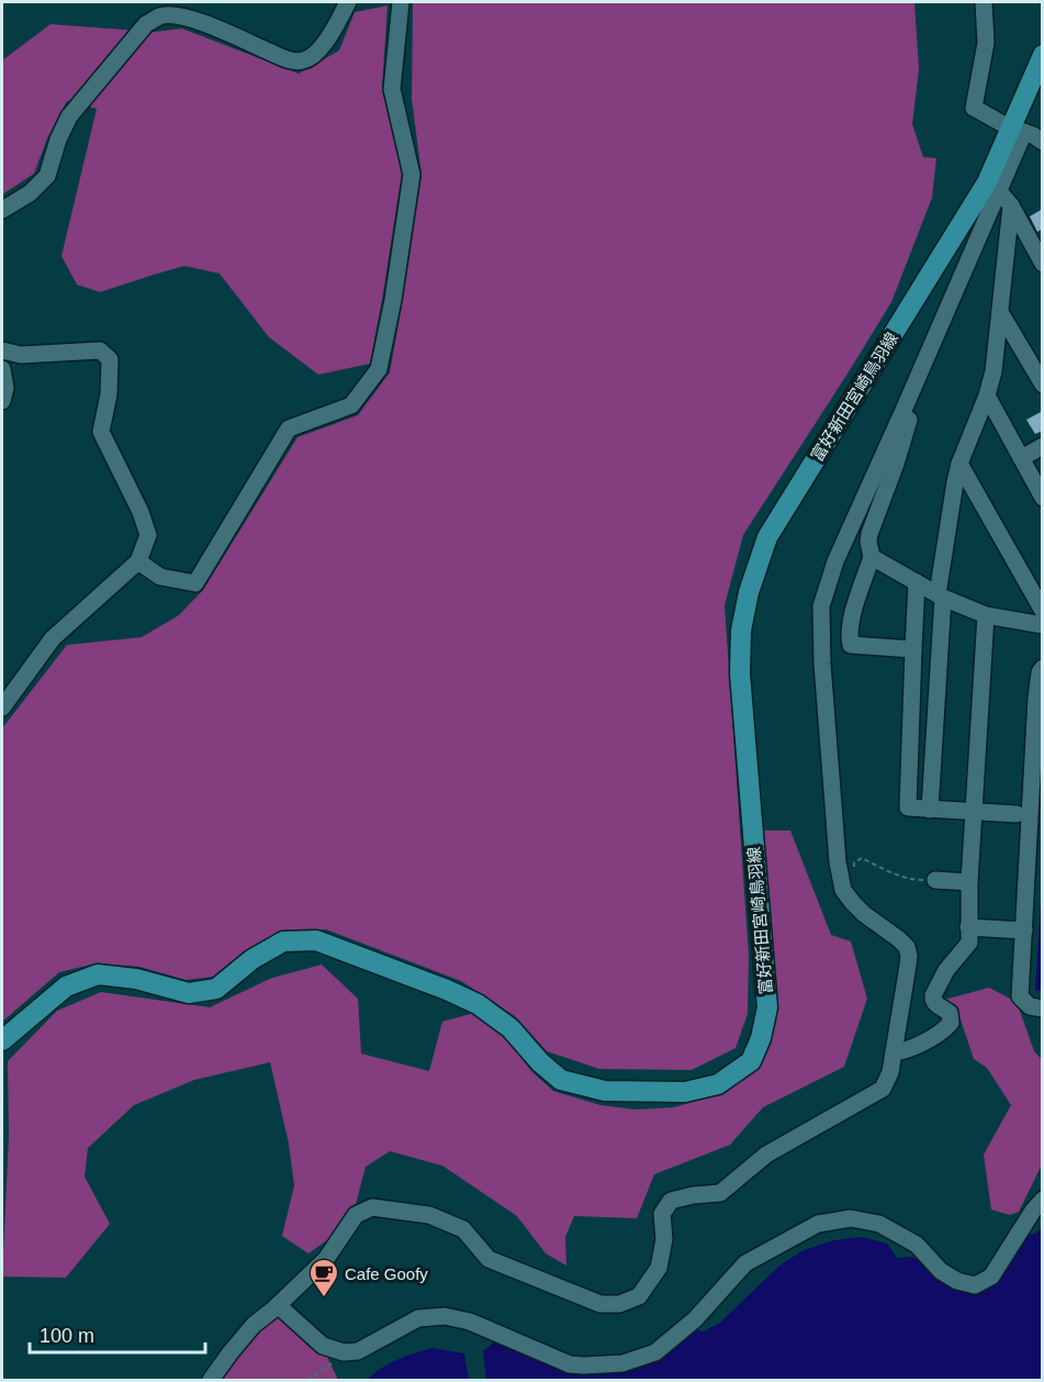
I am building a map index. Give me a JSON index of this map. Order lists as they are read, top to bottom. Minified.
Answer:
{"streets":{"main road":["富好新田宮崎鳥羽線"]},"places":{"cafe":["Cafe Goofy"]},"scale_bar":"100 m"}
